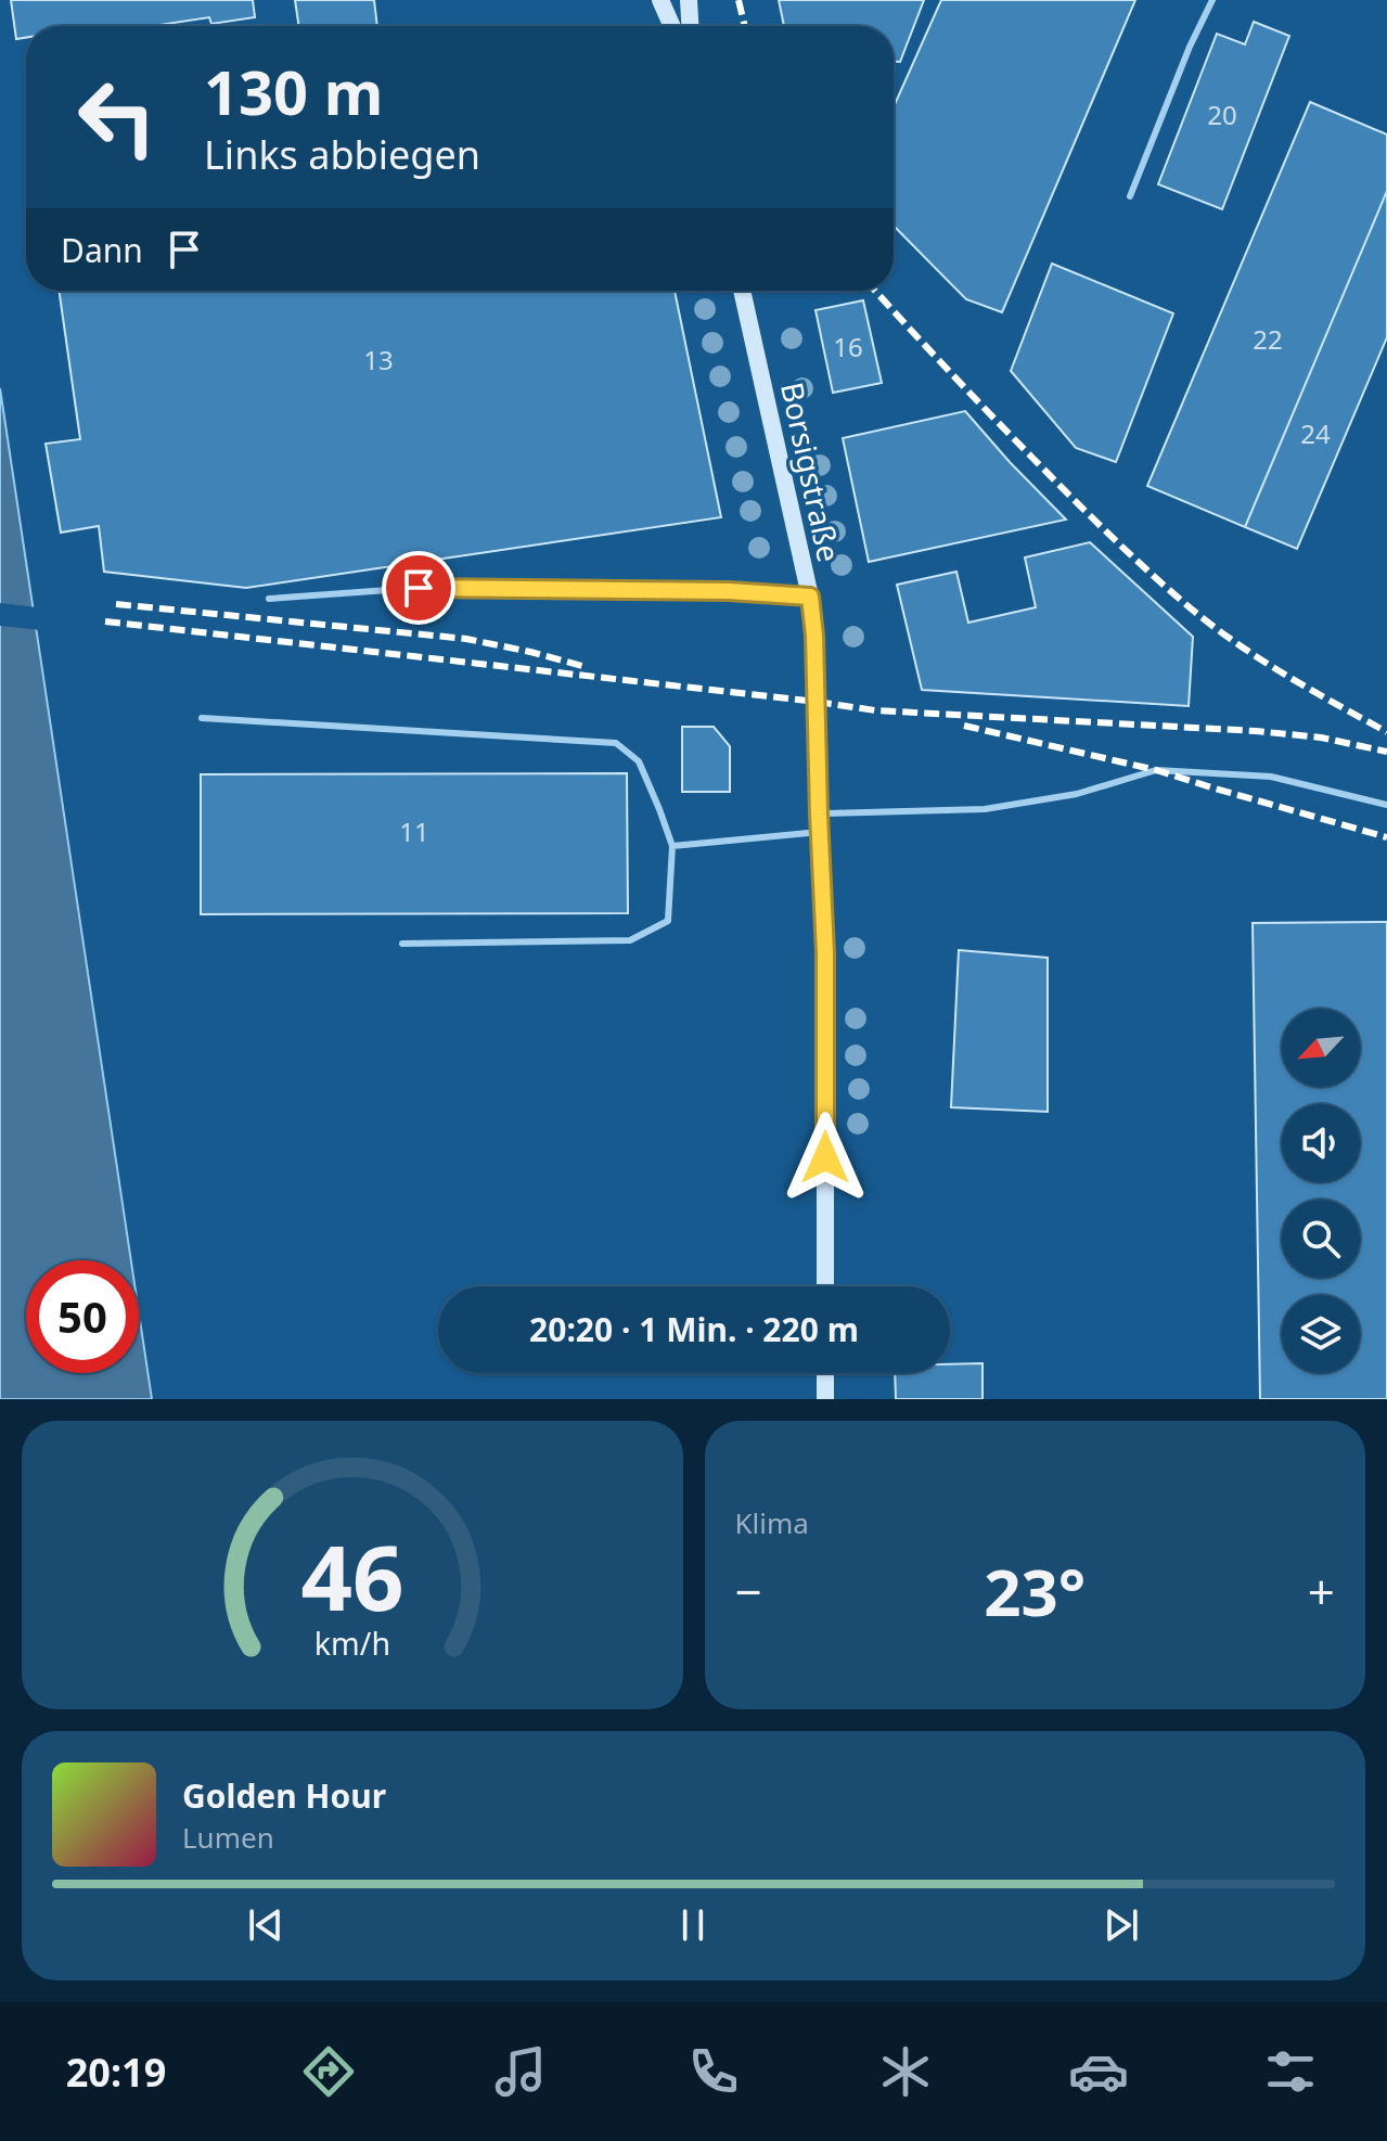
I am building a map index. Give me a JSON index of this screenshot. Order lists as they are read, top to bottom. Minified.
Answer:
{"streets":{"main road":["Borsigstraße"]},"house_numbers":["20","22","16","13","24","11"],"north":"bottom left","page":{"turn":["130 m","Links abbiegen"],"then":"Dann","limit":"50","trip":"20:20 · 1 Min. · 220 m","tile":"Klima","heat":["−","23°","+"],"song":["Golden Hour","Lumen"],"tabs":"20:19","gauge":["46","km/h"]}}
